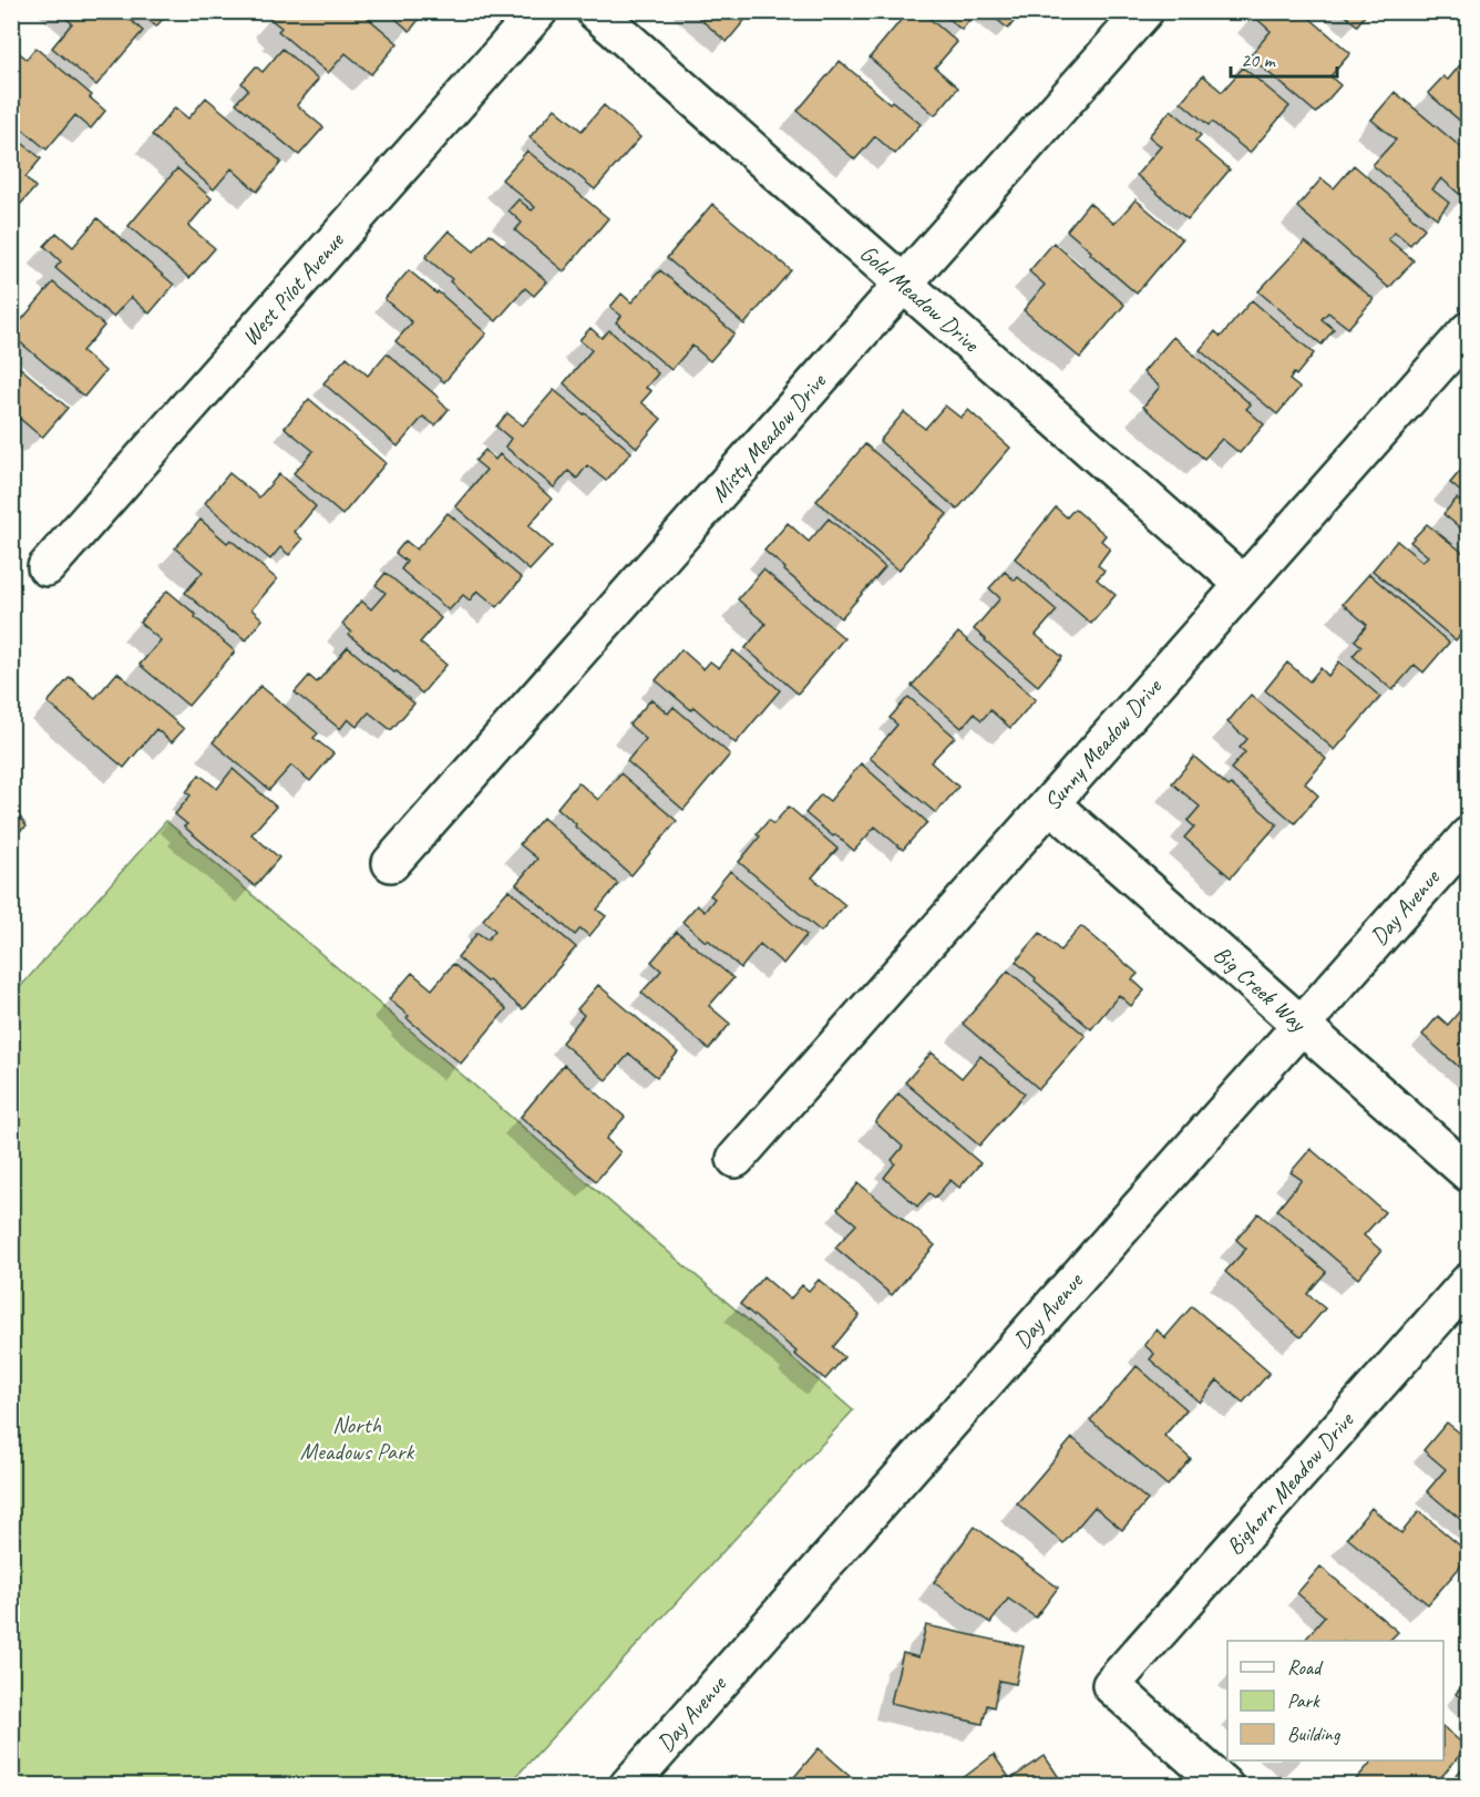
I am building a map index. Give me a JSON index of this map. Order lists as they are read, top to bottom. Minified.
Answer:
{"streets":{"street":["West Pilot Avenue","Gold Meadow Drive","Misty Meadow Drive","Sunny Meadow Drive","Day Avenue","Big Creek Way","Bighorn Meadow Drive"]},"crossings":[["Gold Meadow Drive","Misty Meadow Drive"],["Gold Meadow Drive","Sunny Meadow Drive"],["Sunny Meadow Drive","Big Creek Way"],["Day Avenue","Big Creek Way"]],"parks":["North Meadows Park"],"legend":["Road","Park","Building"],"scale_bar":"20 m"}
